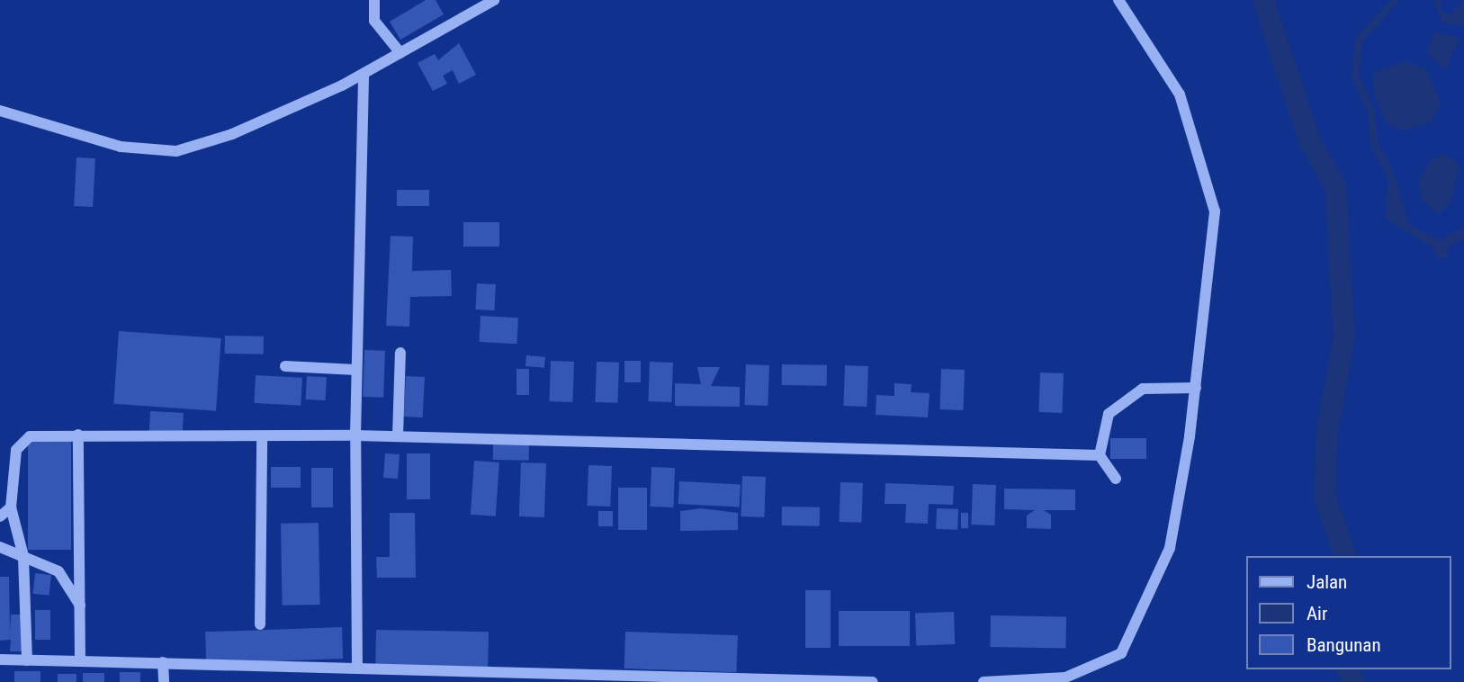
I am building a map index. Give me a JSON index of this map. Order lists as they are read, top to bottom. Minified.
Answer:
{"legend":["Jalan","Air","Bangunan"]}
